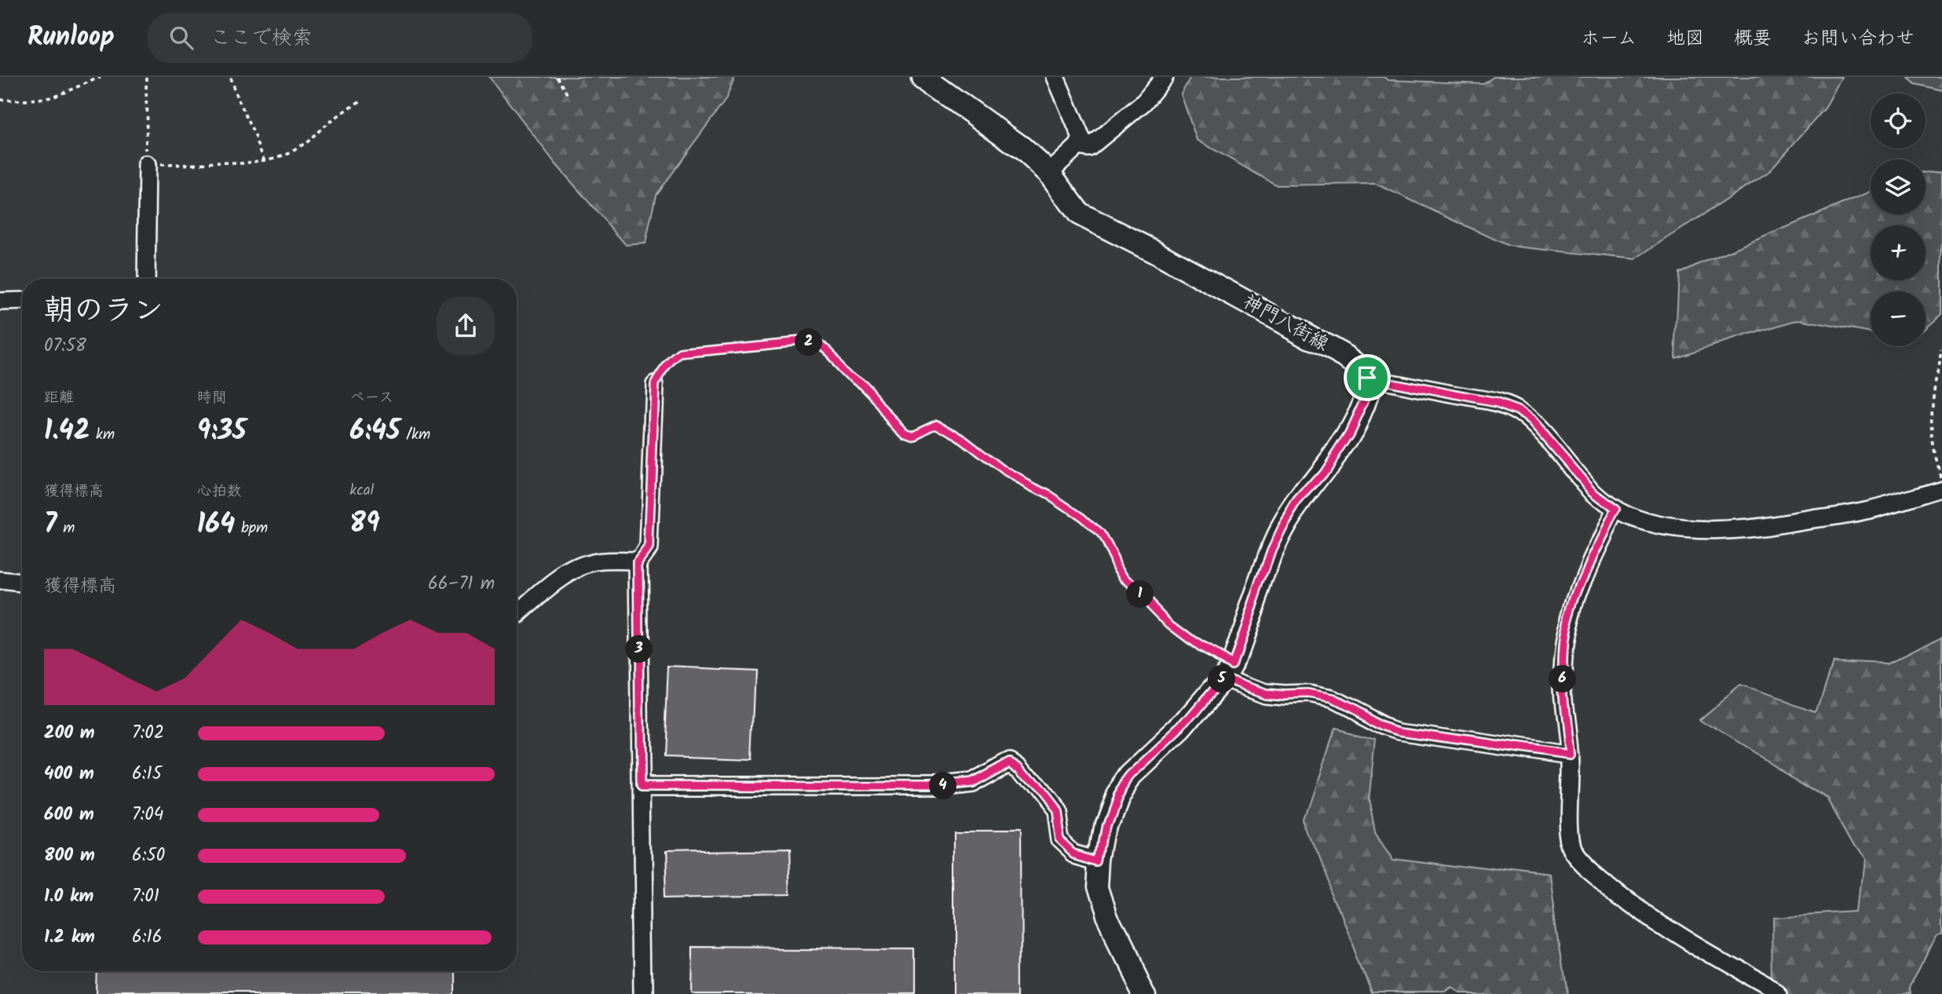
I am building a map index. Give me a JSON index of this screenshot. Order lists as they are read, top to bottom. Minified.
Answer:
{"streets":{"main road":["神門八街線"]},"page":{"header":"Runloop","search":"ここで検索","nav":["ホーム","地図","概要","お問い合わせ"],"map_buttons":["+","−"],"heading":["朝のラン","07:58"],"pins":["2","1","3","5","6","4"],"stats":[["距離","1.42 km"],["時間","9:35"],["ペース","6:45 /km"],["獲得標高","7 m"],["心拍数","164 bpm"],["kcal","89"]],"chart":["獲得標高","66–71 m"],"list":[{"name":"200 m","note":"7:02"},{"name":"400 m","note":"6:15"},{"name":"600 m","note":"7:04"},{"name":"800 m","note":"6:50"},{"name":"1.0 km","note":"7:01"},{"name":"1.2 km","note":"6:16"}]}}
